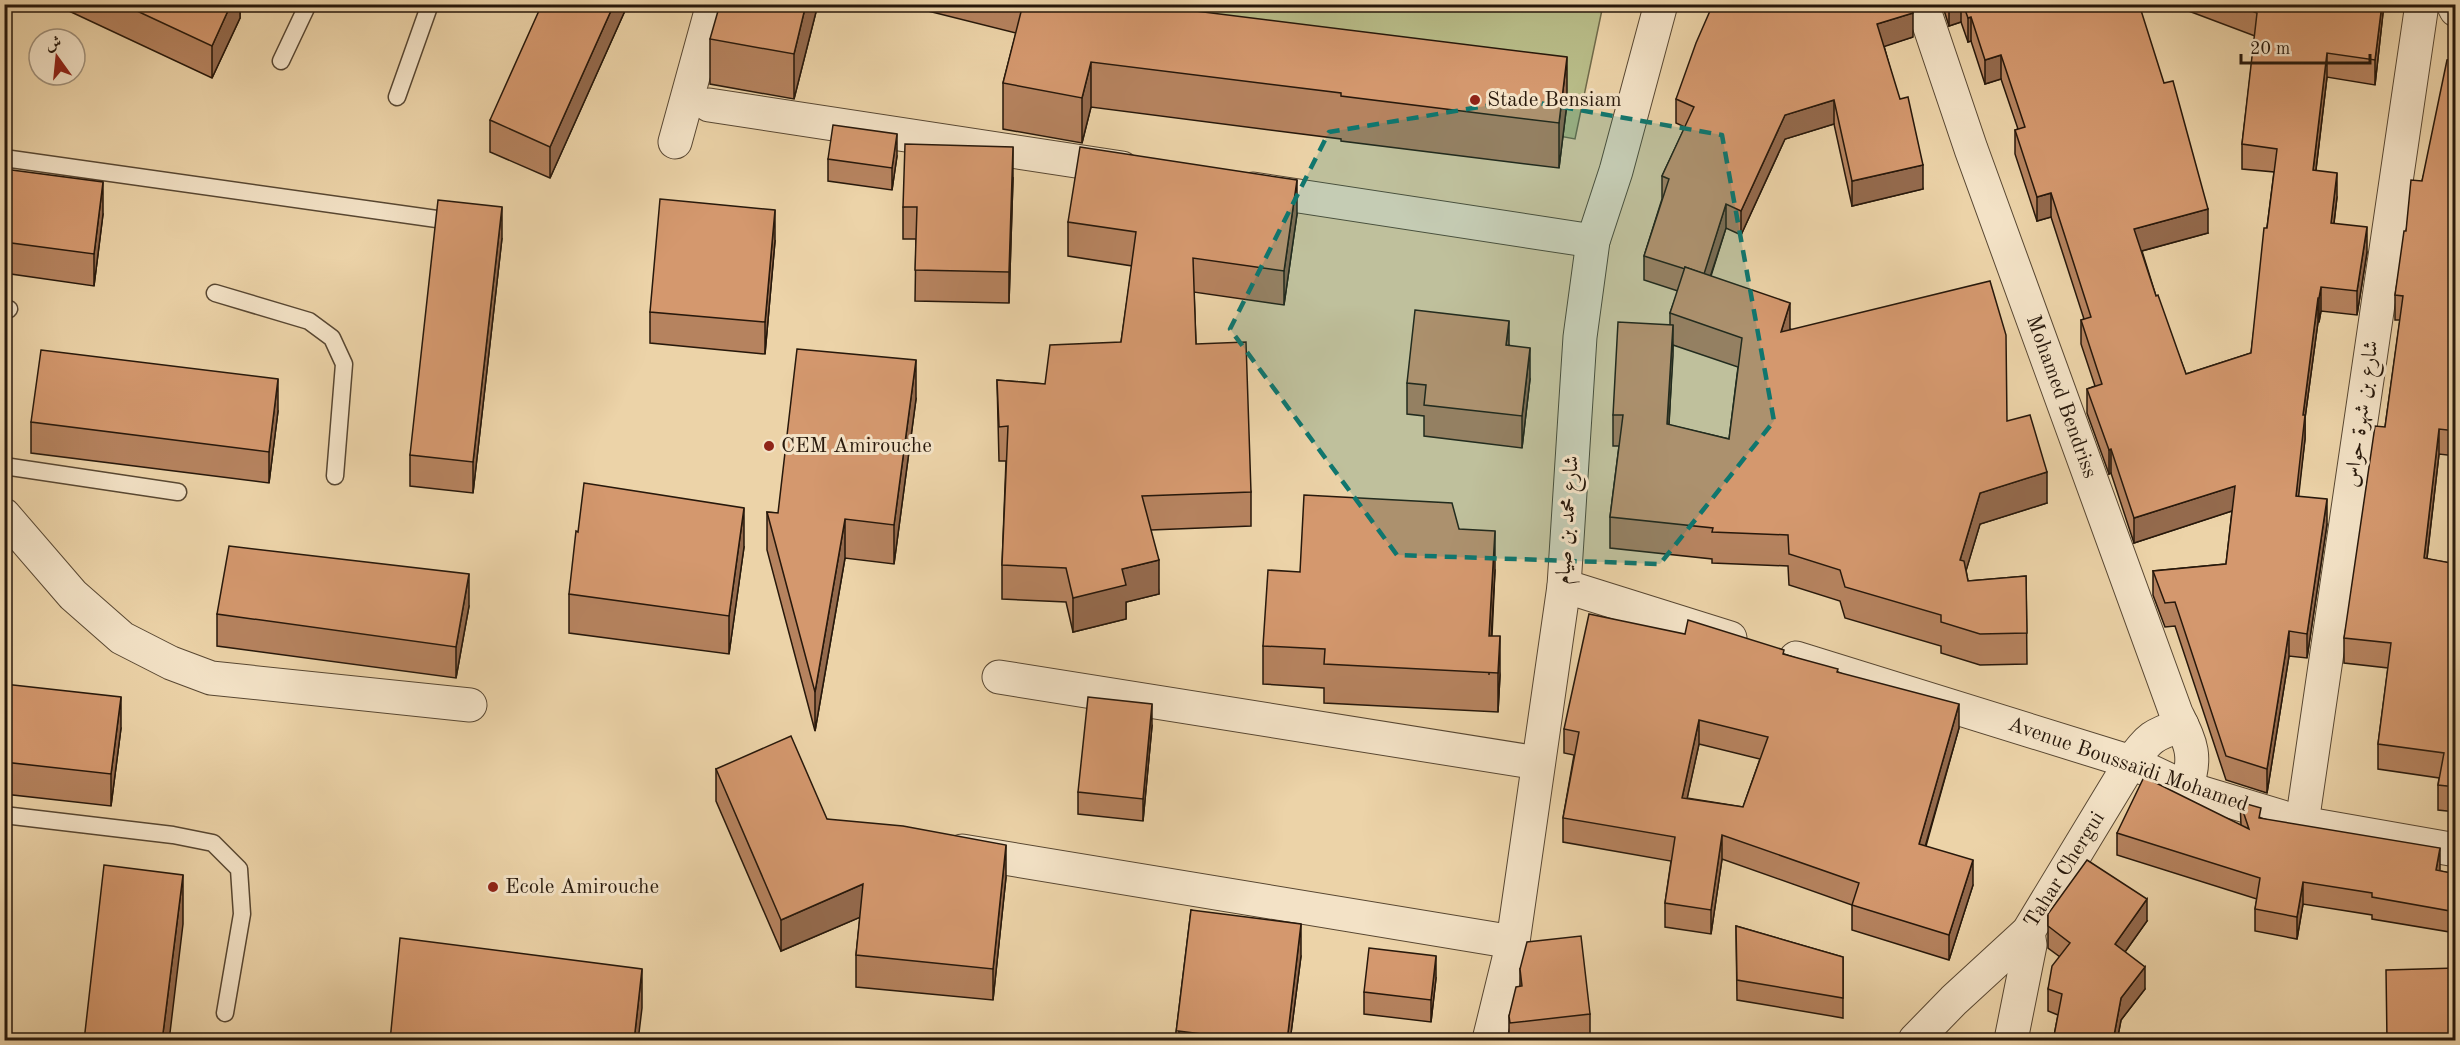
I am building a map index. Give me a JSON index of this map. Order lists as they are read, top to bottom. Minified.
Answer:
{"streets":{"street":["Mohamed Bendriss","شارع بن شهرة حواس","شارع محمد بن صيام","Avenue Boussaïdi Mohamed","Tahar Chergui"]},"crossings":[["Mohamed Bendriss","Avenue Boussaïdi Mohamed"],["Mohamed Bendriss","Tahar Chergui"],["شارع بن شهرة حواس","Avenue Boussaïdi Mohamed"],["شارع محمد بن صيام","Avenue Boussaïdi Mohamed"],["Avenue Boussaïdi Mohamed","Tahar Chergui"]],"places":["Stade Bensiam","CEM Amirouche","Ecole Amirouche"],"scale_bar":"20 m","north":"top"}
